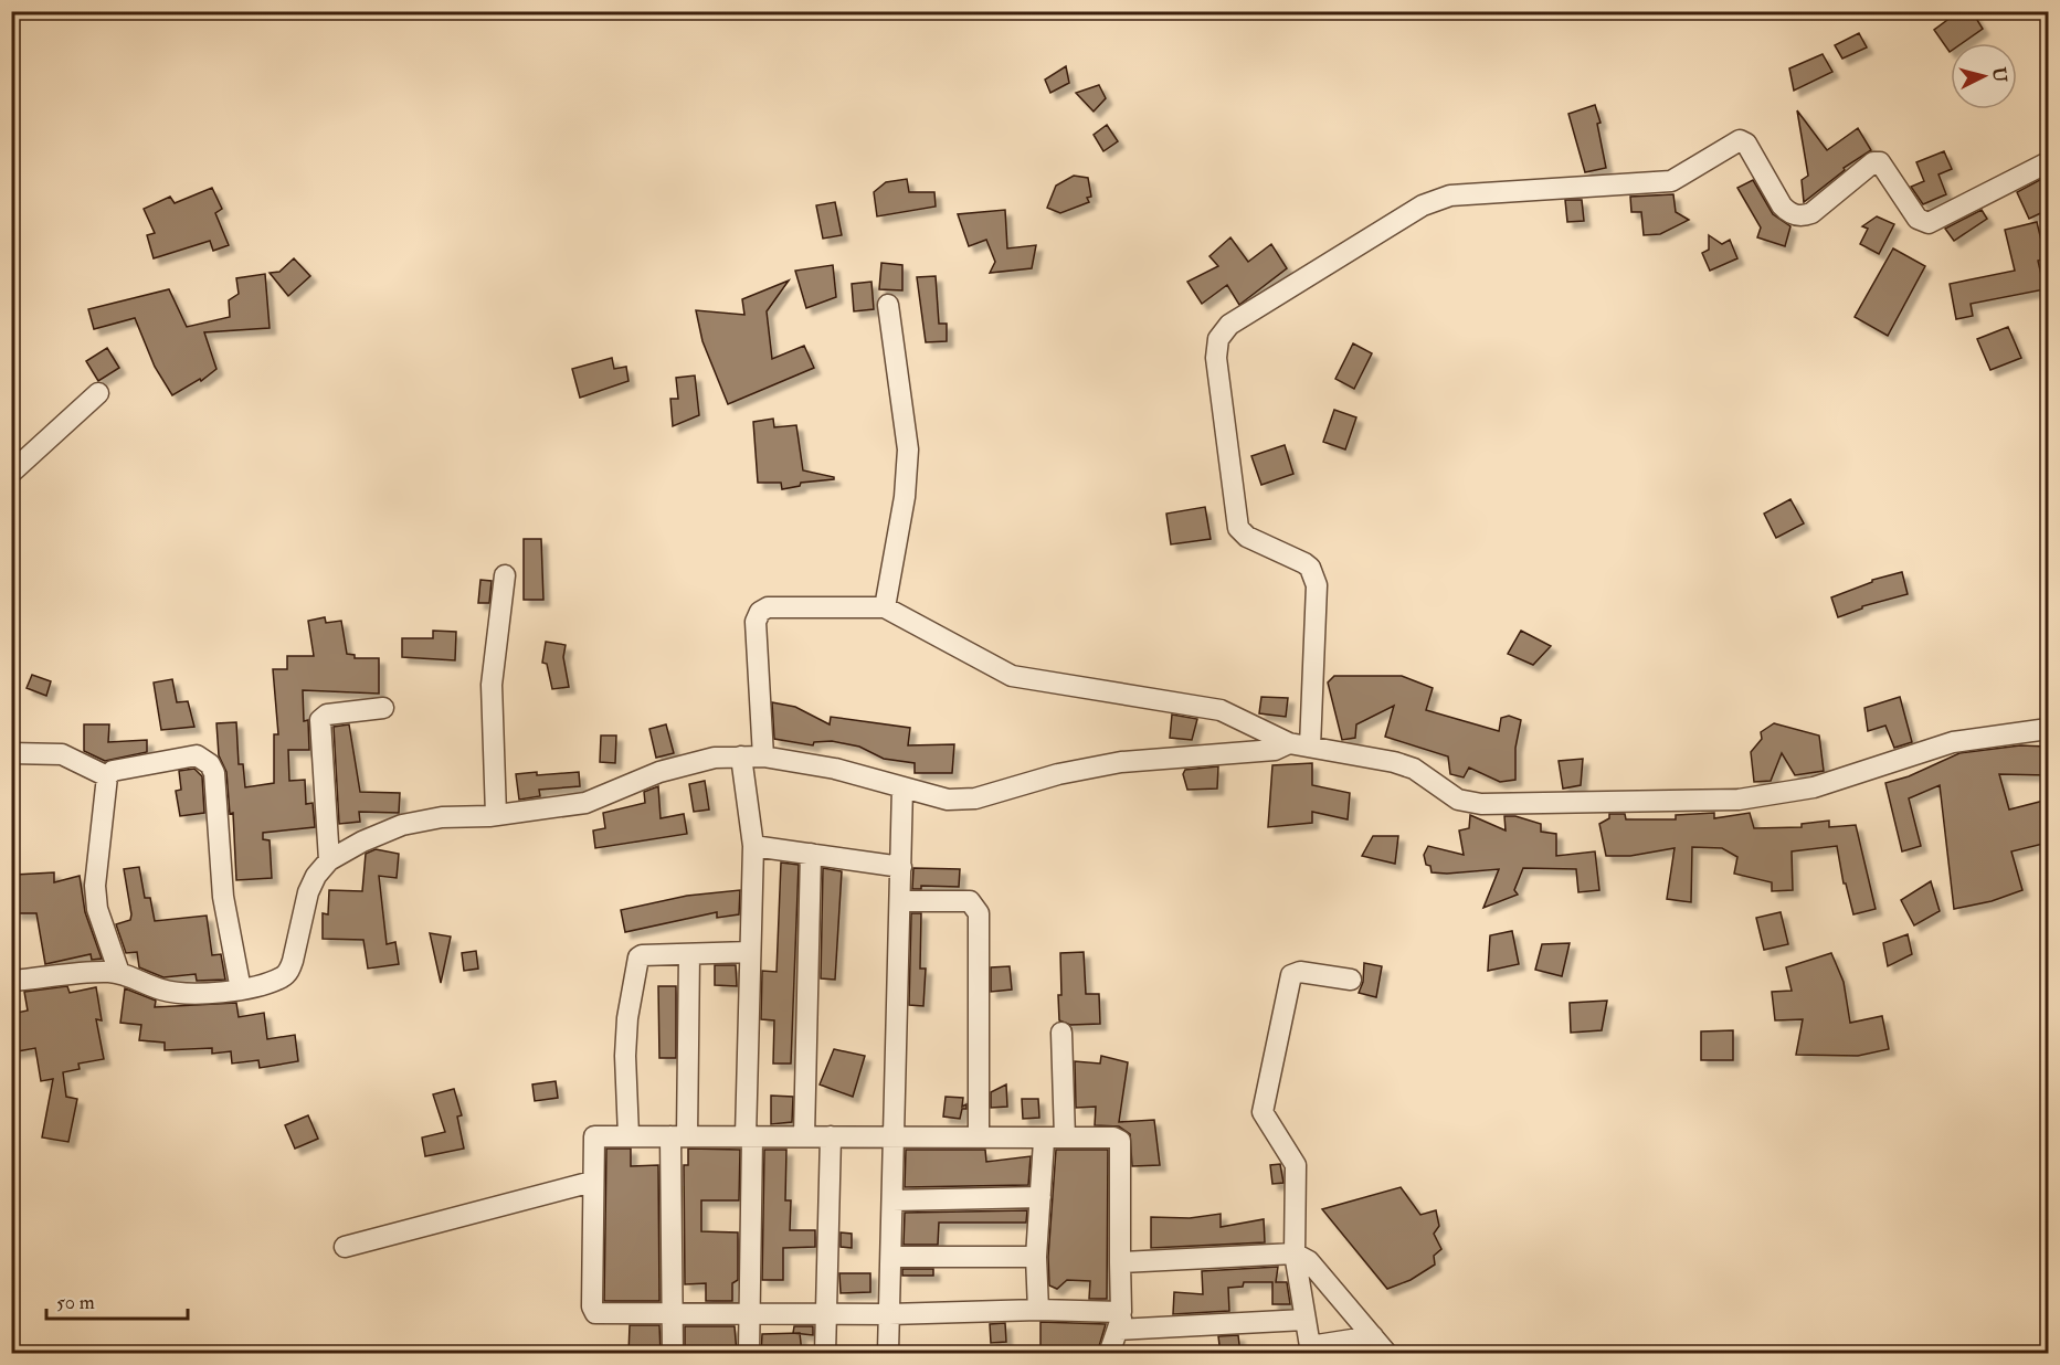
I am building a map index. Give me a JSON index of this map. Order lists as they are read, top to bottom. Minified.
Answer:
{"scale_bar":"50 m","north":"right"}
